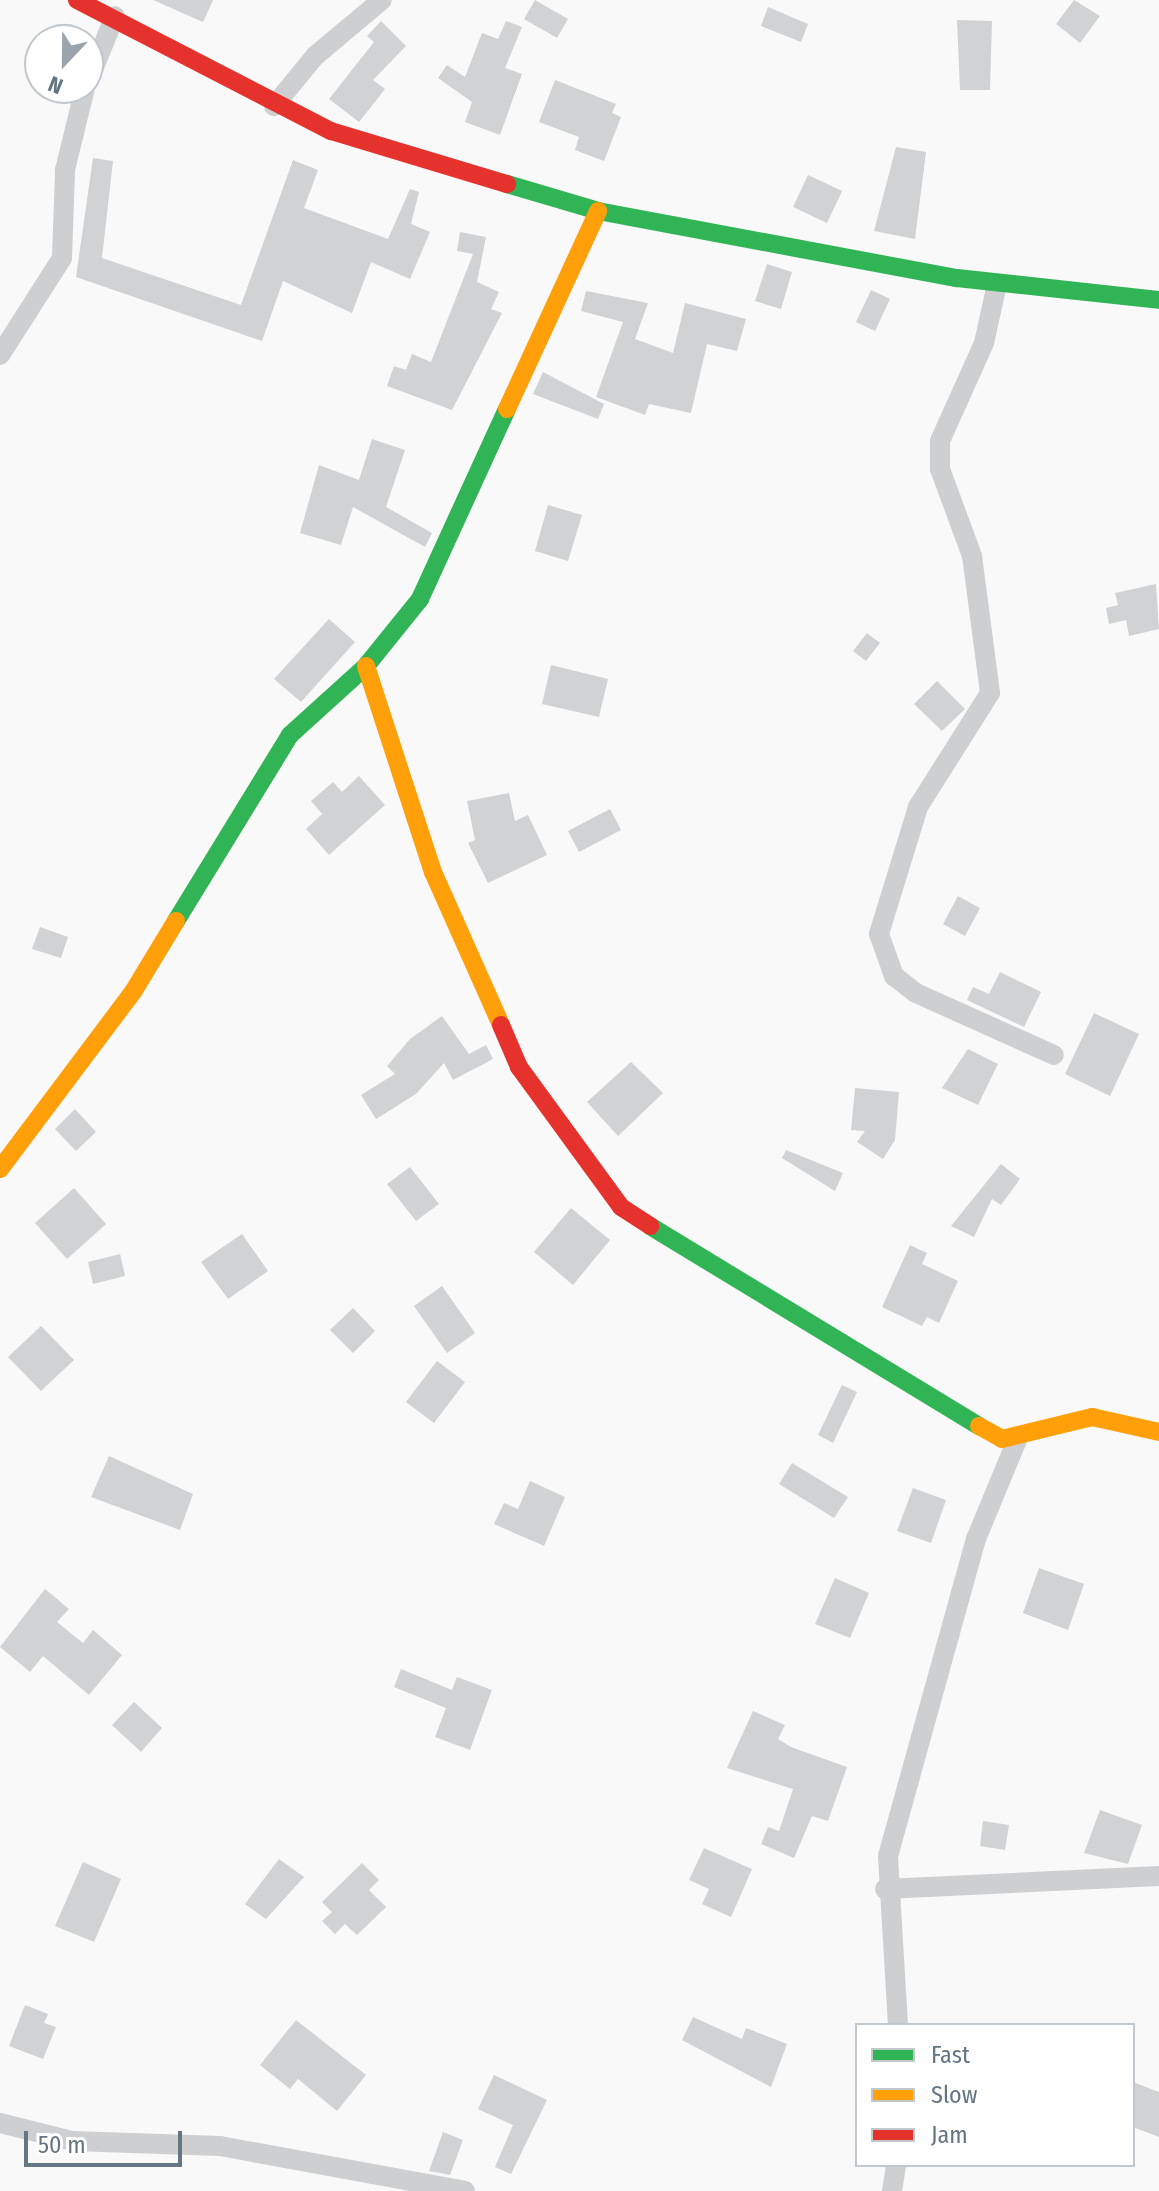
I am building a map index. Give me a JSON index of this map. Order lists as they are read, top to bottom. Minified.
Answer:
{"legend":["Fast","Slow","Jam"],"scale_bar":"50 m","north":"bottom"}
